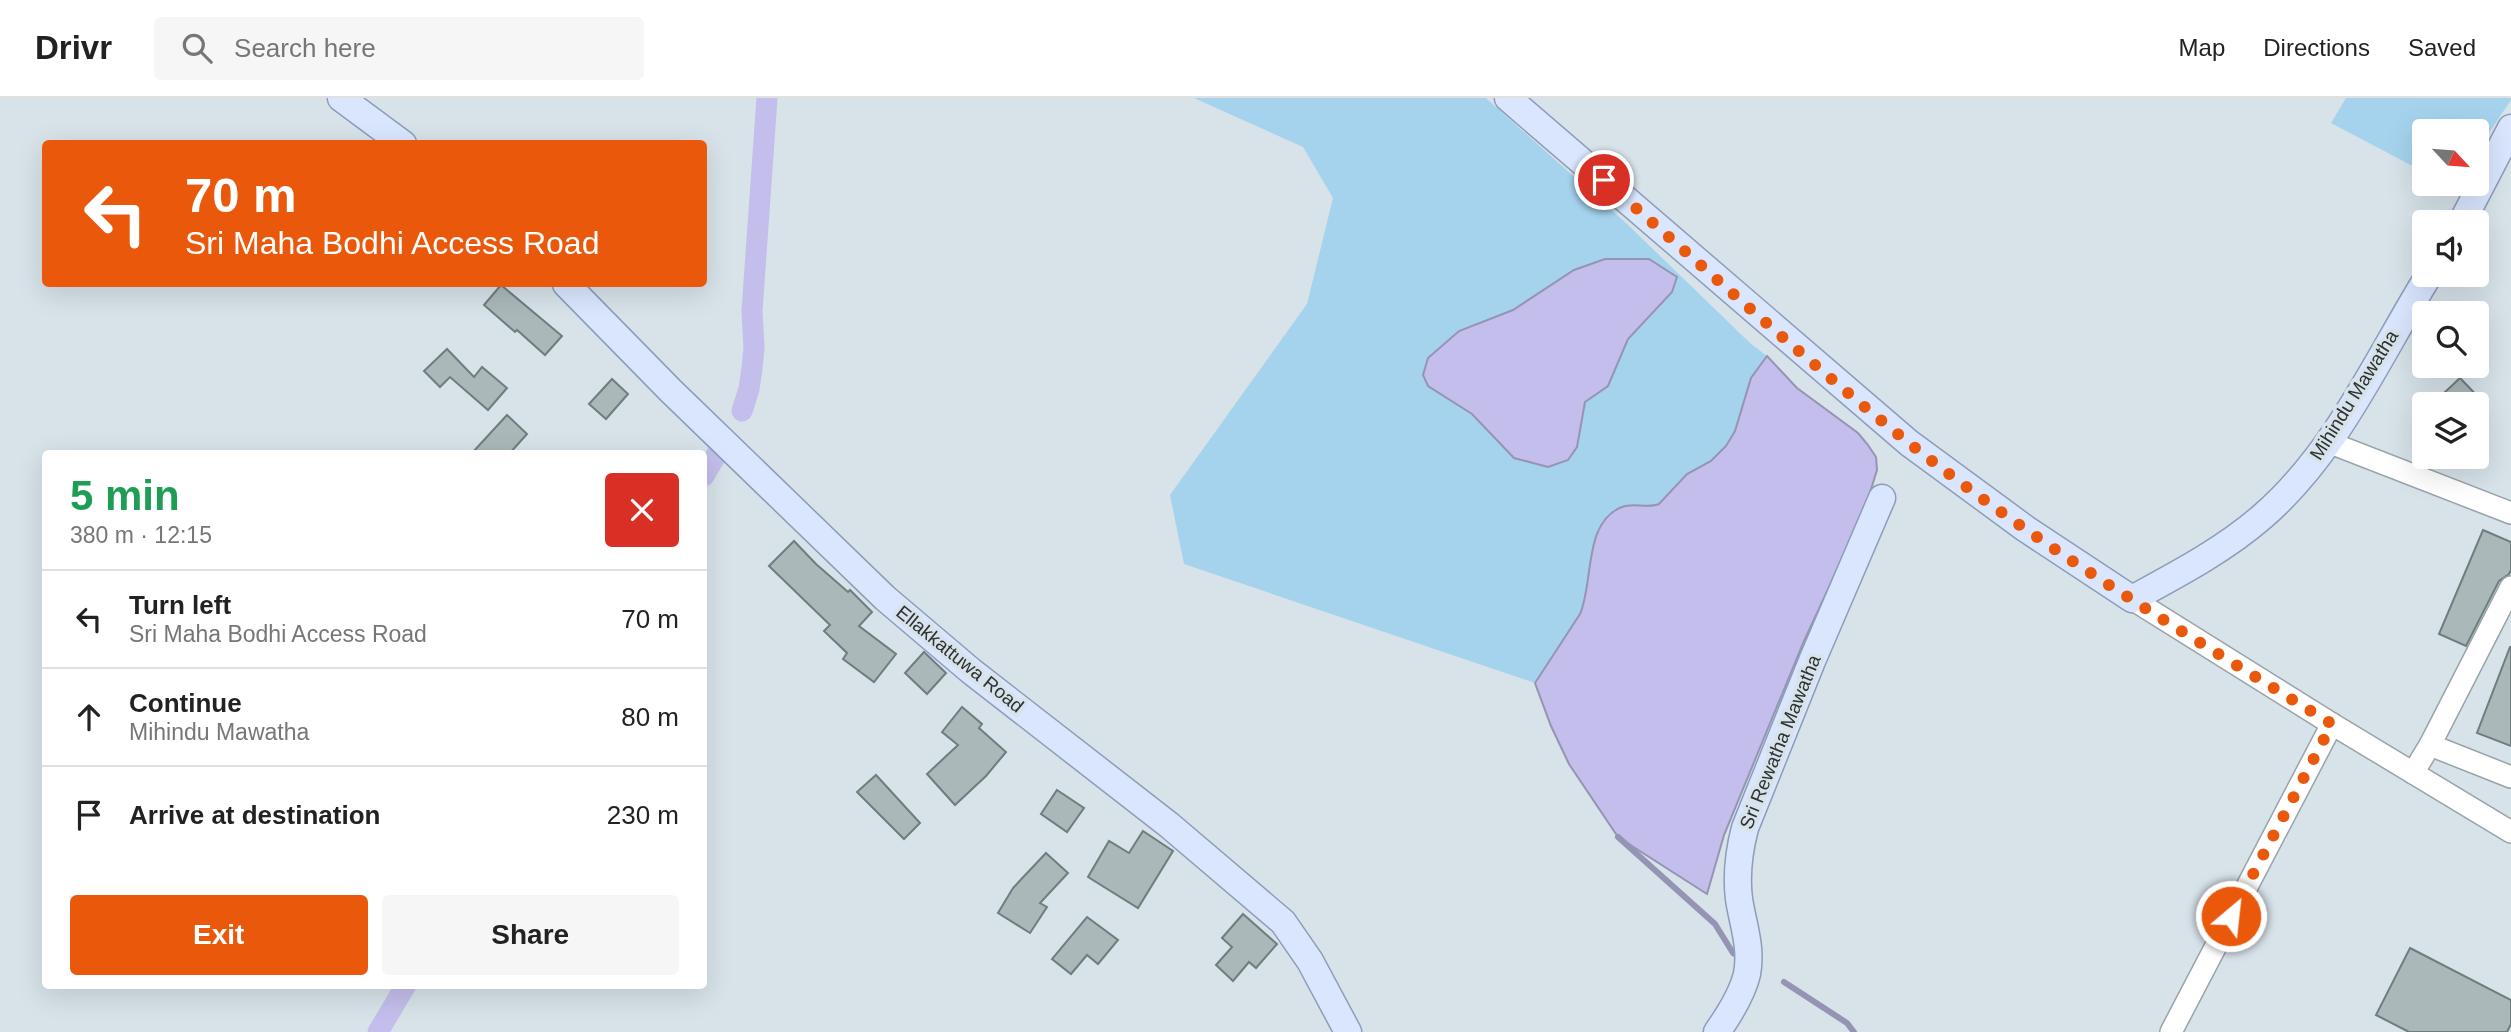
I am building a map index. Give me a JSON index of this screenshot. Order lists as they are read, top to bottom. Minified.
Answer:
{"streets":{"main road":["Mihindu Mawatha","Ellakkattuwa Road","Sri Rewatha Mawatha"]},"north":"bottom right","page":{"header":"Drivr","search":"Search here","nav":["Map","Directions","Saved"],"turn":["70 m","Sri Maha Bodhi Access Road"],"heading":["5 min","380 m · 12:15"],"list":[{"name":"Turn left","note":"Sri Maha Bodhi Access Road","value":"70 m"},{"name":"Continue","note":"Mihindu Mawatha","value":"80 m"},{"name":"Arrive at destination","value":"230 m"}],"buttons":["Exit","Share"]}}
